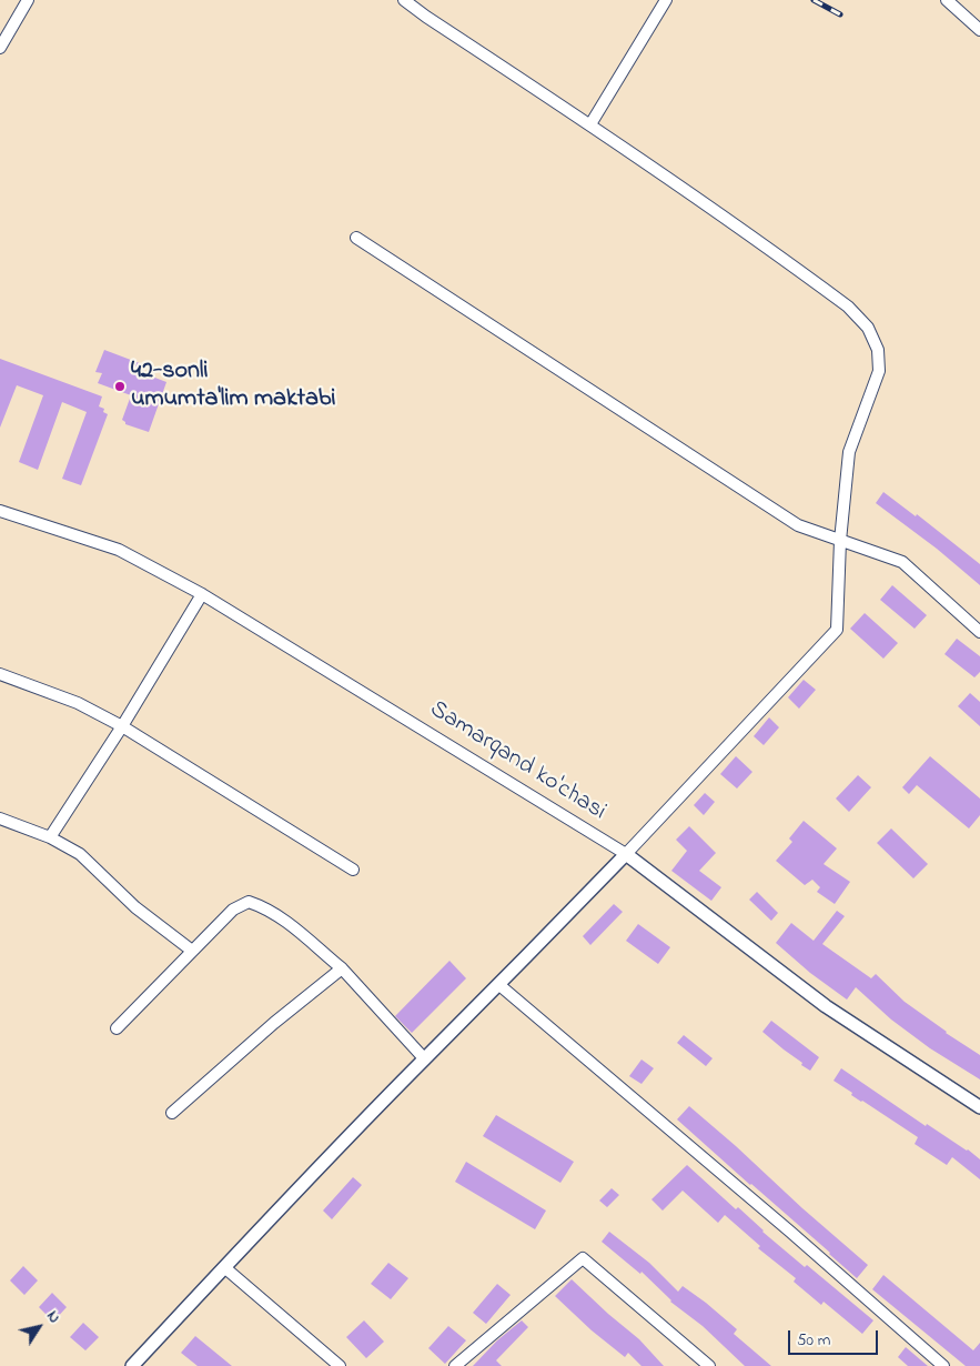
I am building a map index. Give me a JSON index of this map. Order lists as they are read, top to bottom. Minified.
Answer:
{"streets":{"street":["Samarqand ko'chasi"]},"places":["42-sonli umumta'lim maktabi"],"scale_bar":"50 m","north":"top right"}
